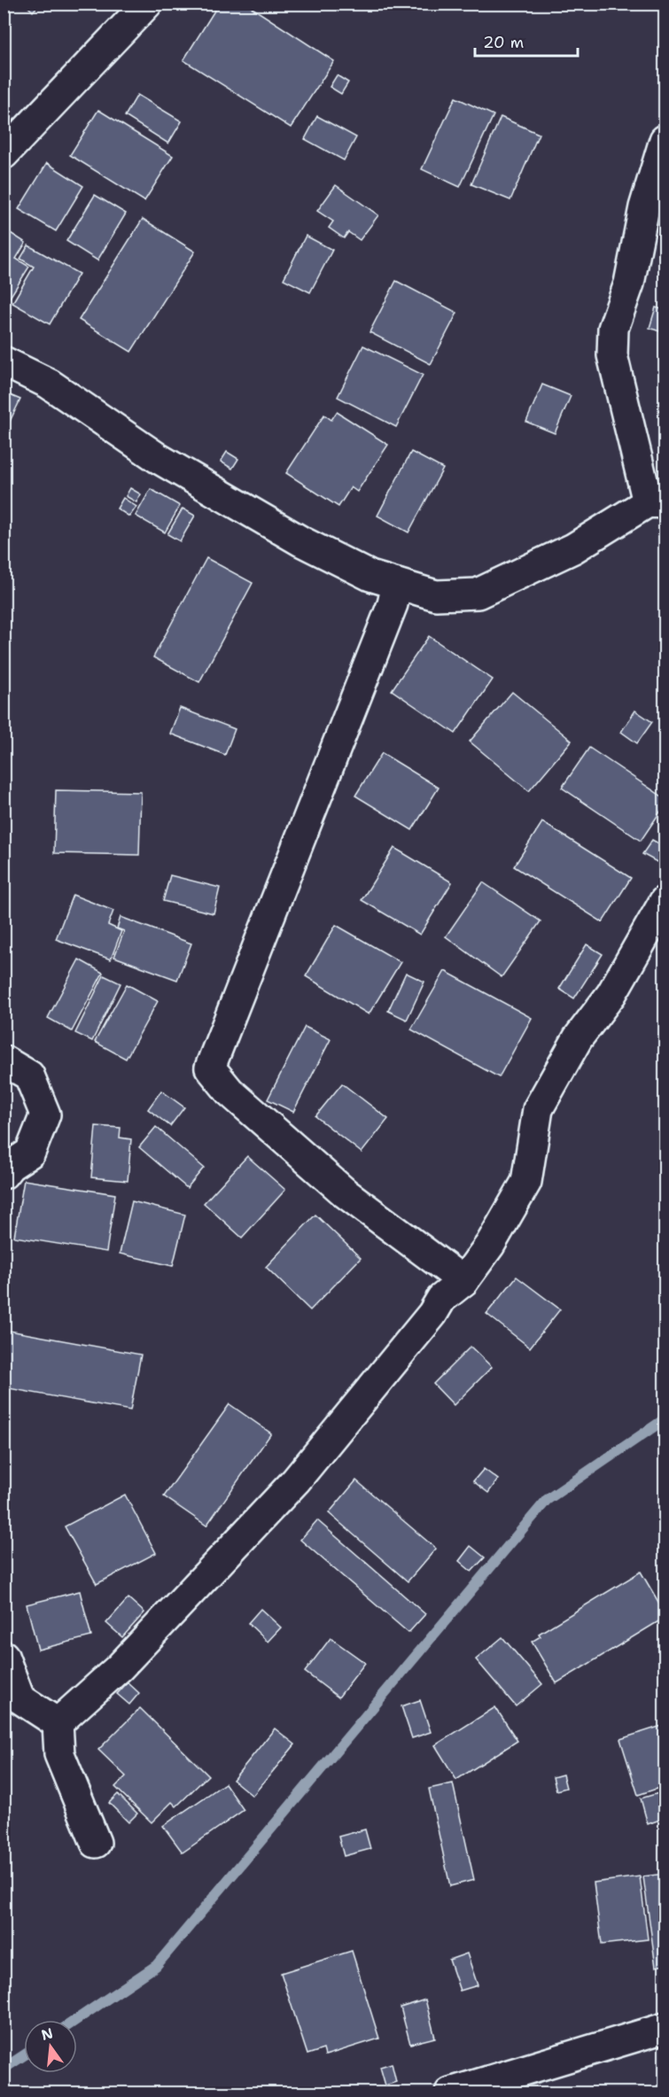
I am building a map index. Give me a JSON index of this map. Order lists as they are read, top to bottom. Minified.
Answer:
{"scale_bar":"20 m","north":"top"}
